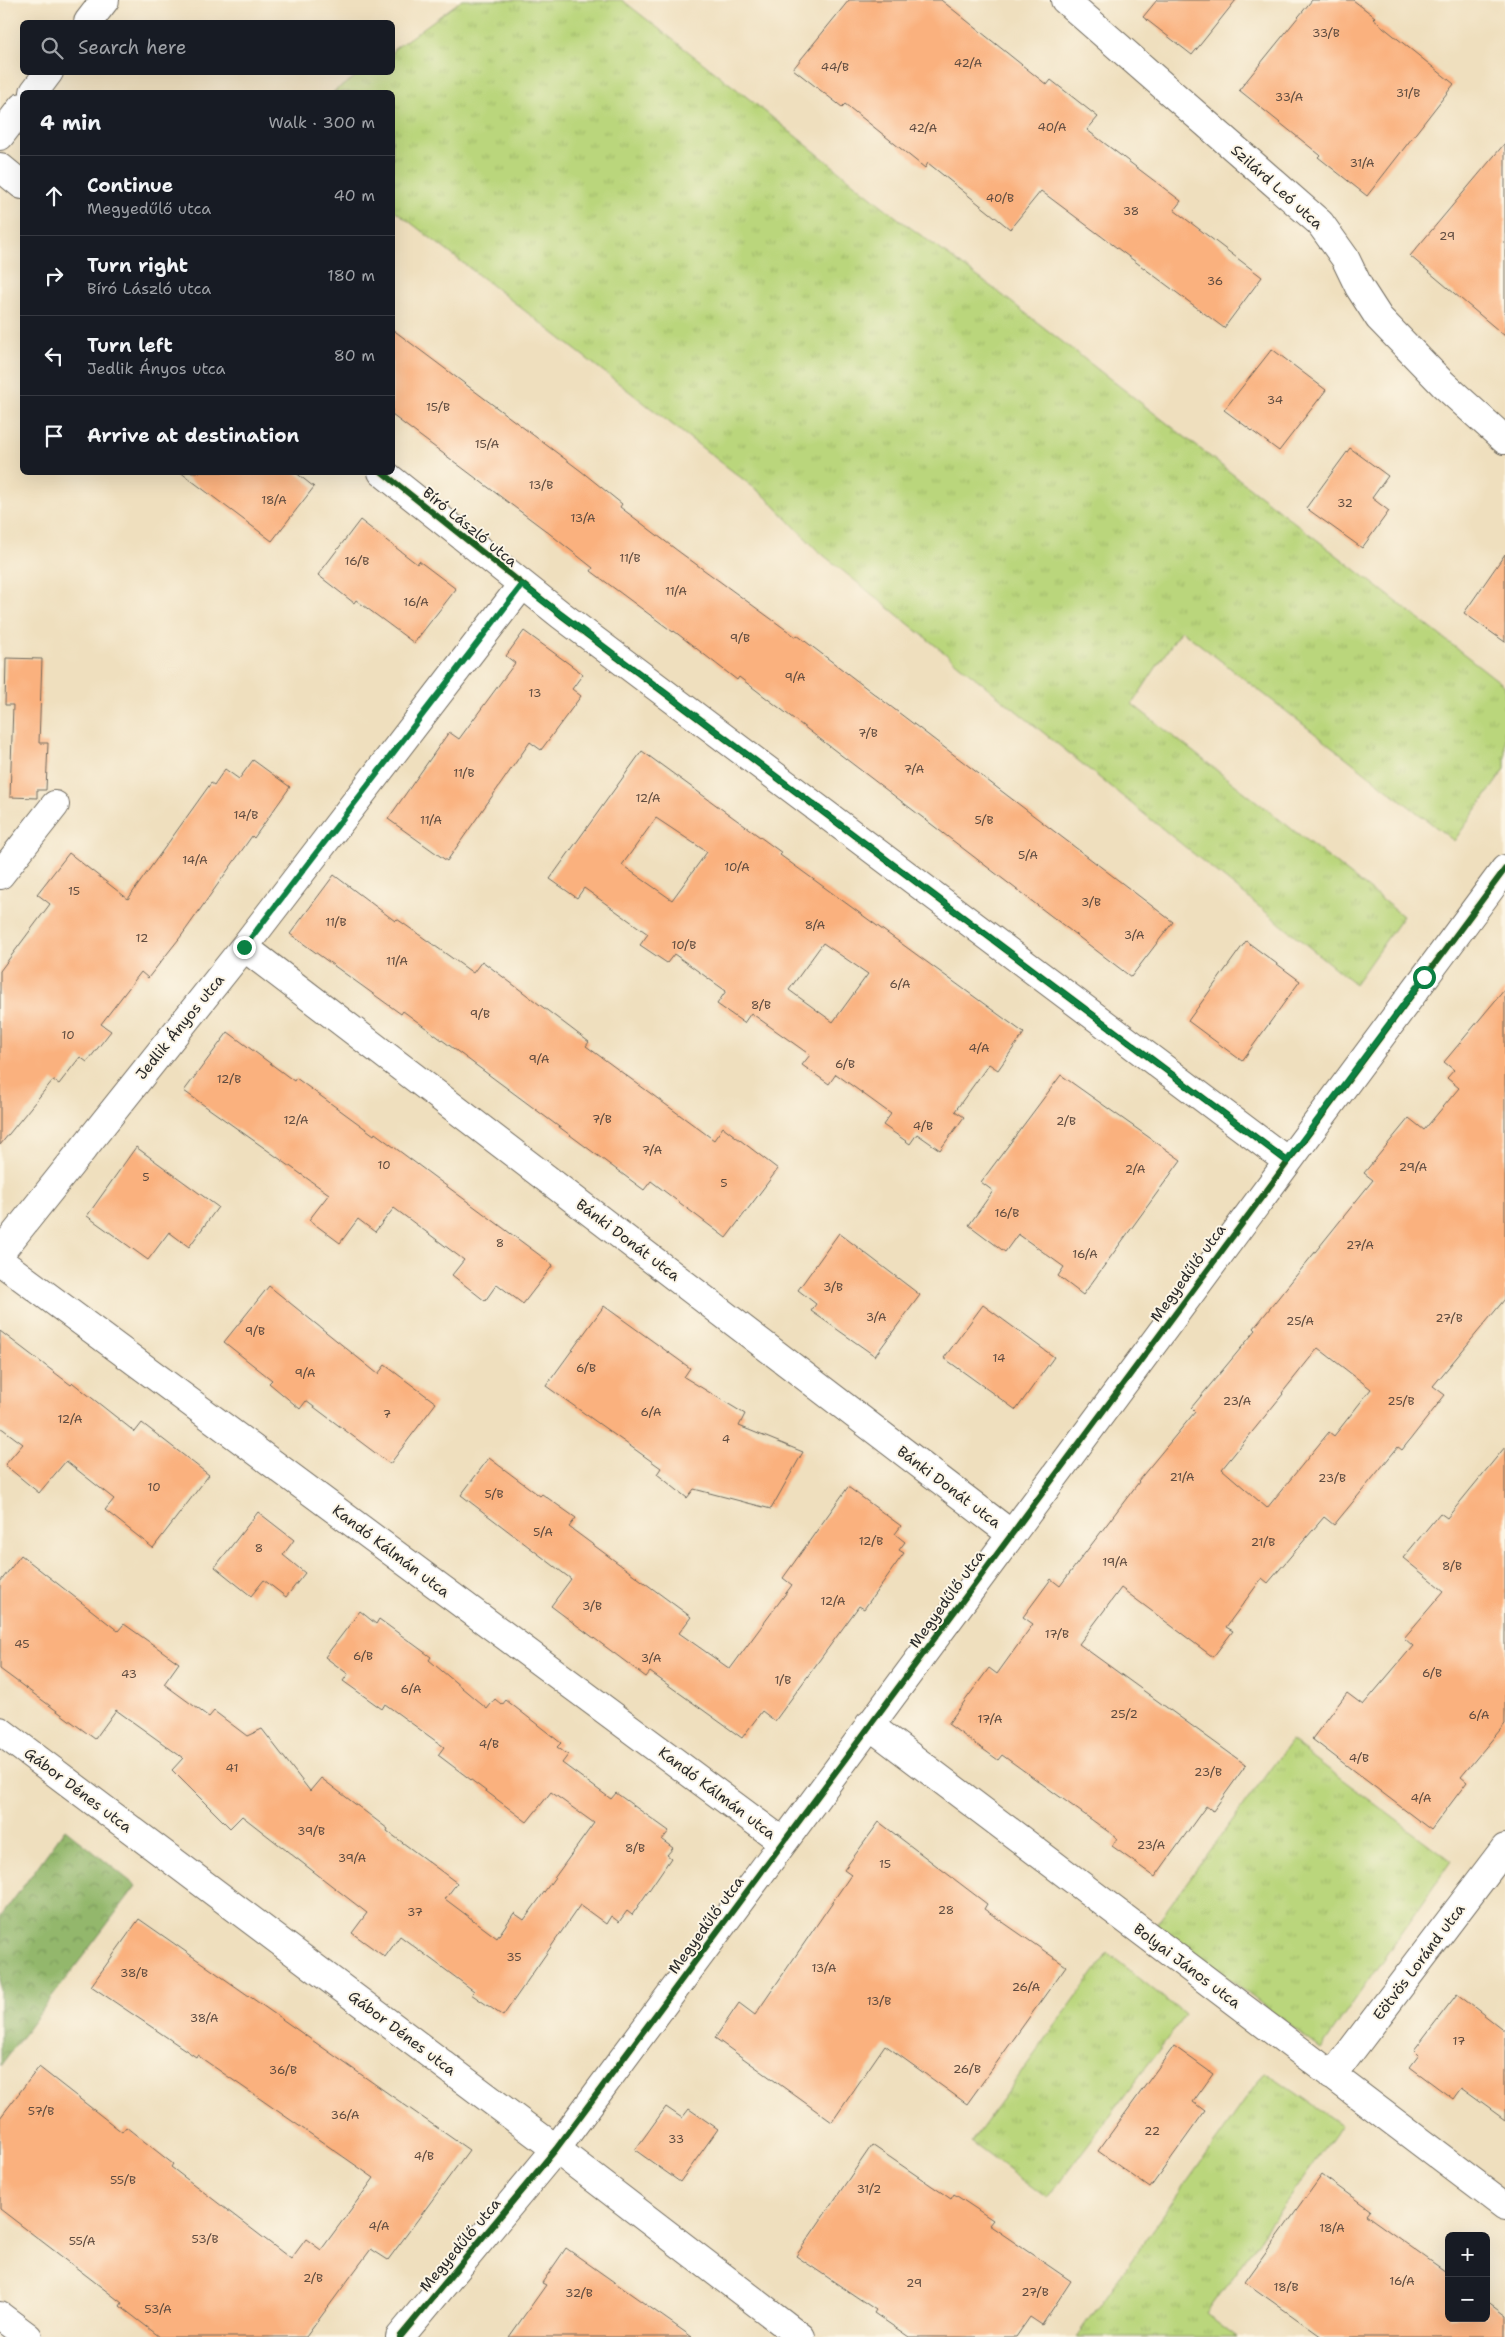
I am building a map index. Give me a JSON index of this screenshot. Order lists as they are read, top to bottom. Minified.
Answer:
{"streets":{"street":["Szilárd Leó utca","Bíró László utca","Jedlik Ányos utca","Bánki Donát utca","Megyedűlő utca","Kandó Kálmán utca","Gábor Dénes utca","Eötvös Loránd utca","Bolyai János utca"]},"crossings":[["Bíró László utca","Jedlik Ányos utca"],["Bíró László utca","Megyedűlő utca"],["Jedlik Ányos utca","Bánki Donát utca"],["Bánki Donát utca","Megyedűlő utca"],["Megyedűlő utca","Kandó Kálmán utca"],["Megyedűlő utca","Gábor Dénes utca"],["Megyedűlő utca","Bolyai János utca"],["Eötvös Loránd utca","Bolyai János utca"]],"house_numbers":["33/B","42/A","44/B","31/B","33/A","40/A","42/A","31/A","40/B","38","29","36","34","15/B","15/A","13/B","18/A","32","13/A","11/B","16/B","11/A","16/A","9/B","9/A","13","7/B","7/A","11/B","12/A","14/B","11/A","5/B","5/A","14/A","10/A","15","3/B","11/B","8/A","3/A","12","10/B","11/A","6/A","8/B","9/B","10","4/A","9/A","6/B","12/B","7/B","12/A","2/B","4/B","7/A","10","29/A","2/A","5","5","16/B","8","27/A","16/A","3/B","3/A","27/B","25/A","9/B","14","6/B","9/A","23/A","25/B","6/A","7","12/A","4","21/A","23/B","10","5/B","5/A","12/B","21/B","8","19/A","8/B","12/A","3/B","17/B","45","6/B","3/A","6/B","43","1/B","6/A","25/2","6/A","17/A","4/B","4/B","41","23/B","4/A","39/B","23/A","8/B","39/A","15","28","37","35","13/A","38/B","26/A","13/B","38/A","17","26/B","36/B","57/B","36/A","22","33","4/B","55/B","31/2","4/A","18/A","53/B","55/A","2/B","16/A","29","18/B","27/B","32/B","53/A"],"page":{"search":"Search here","heading":["4 min","Walk · 300 m"],"list":[["Continue","Megyedűlő utca","40 m"],["Turn right","Bíró László utca","180 m"],["Turn left","Jedlik Ányos utca","80 m"],"Arrive at destination"],"map_buttons":["+","−"]}}
